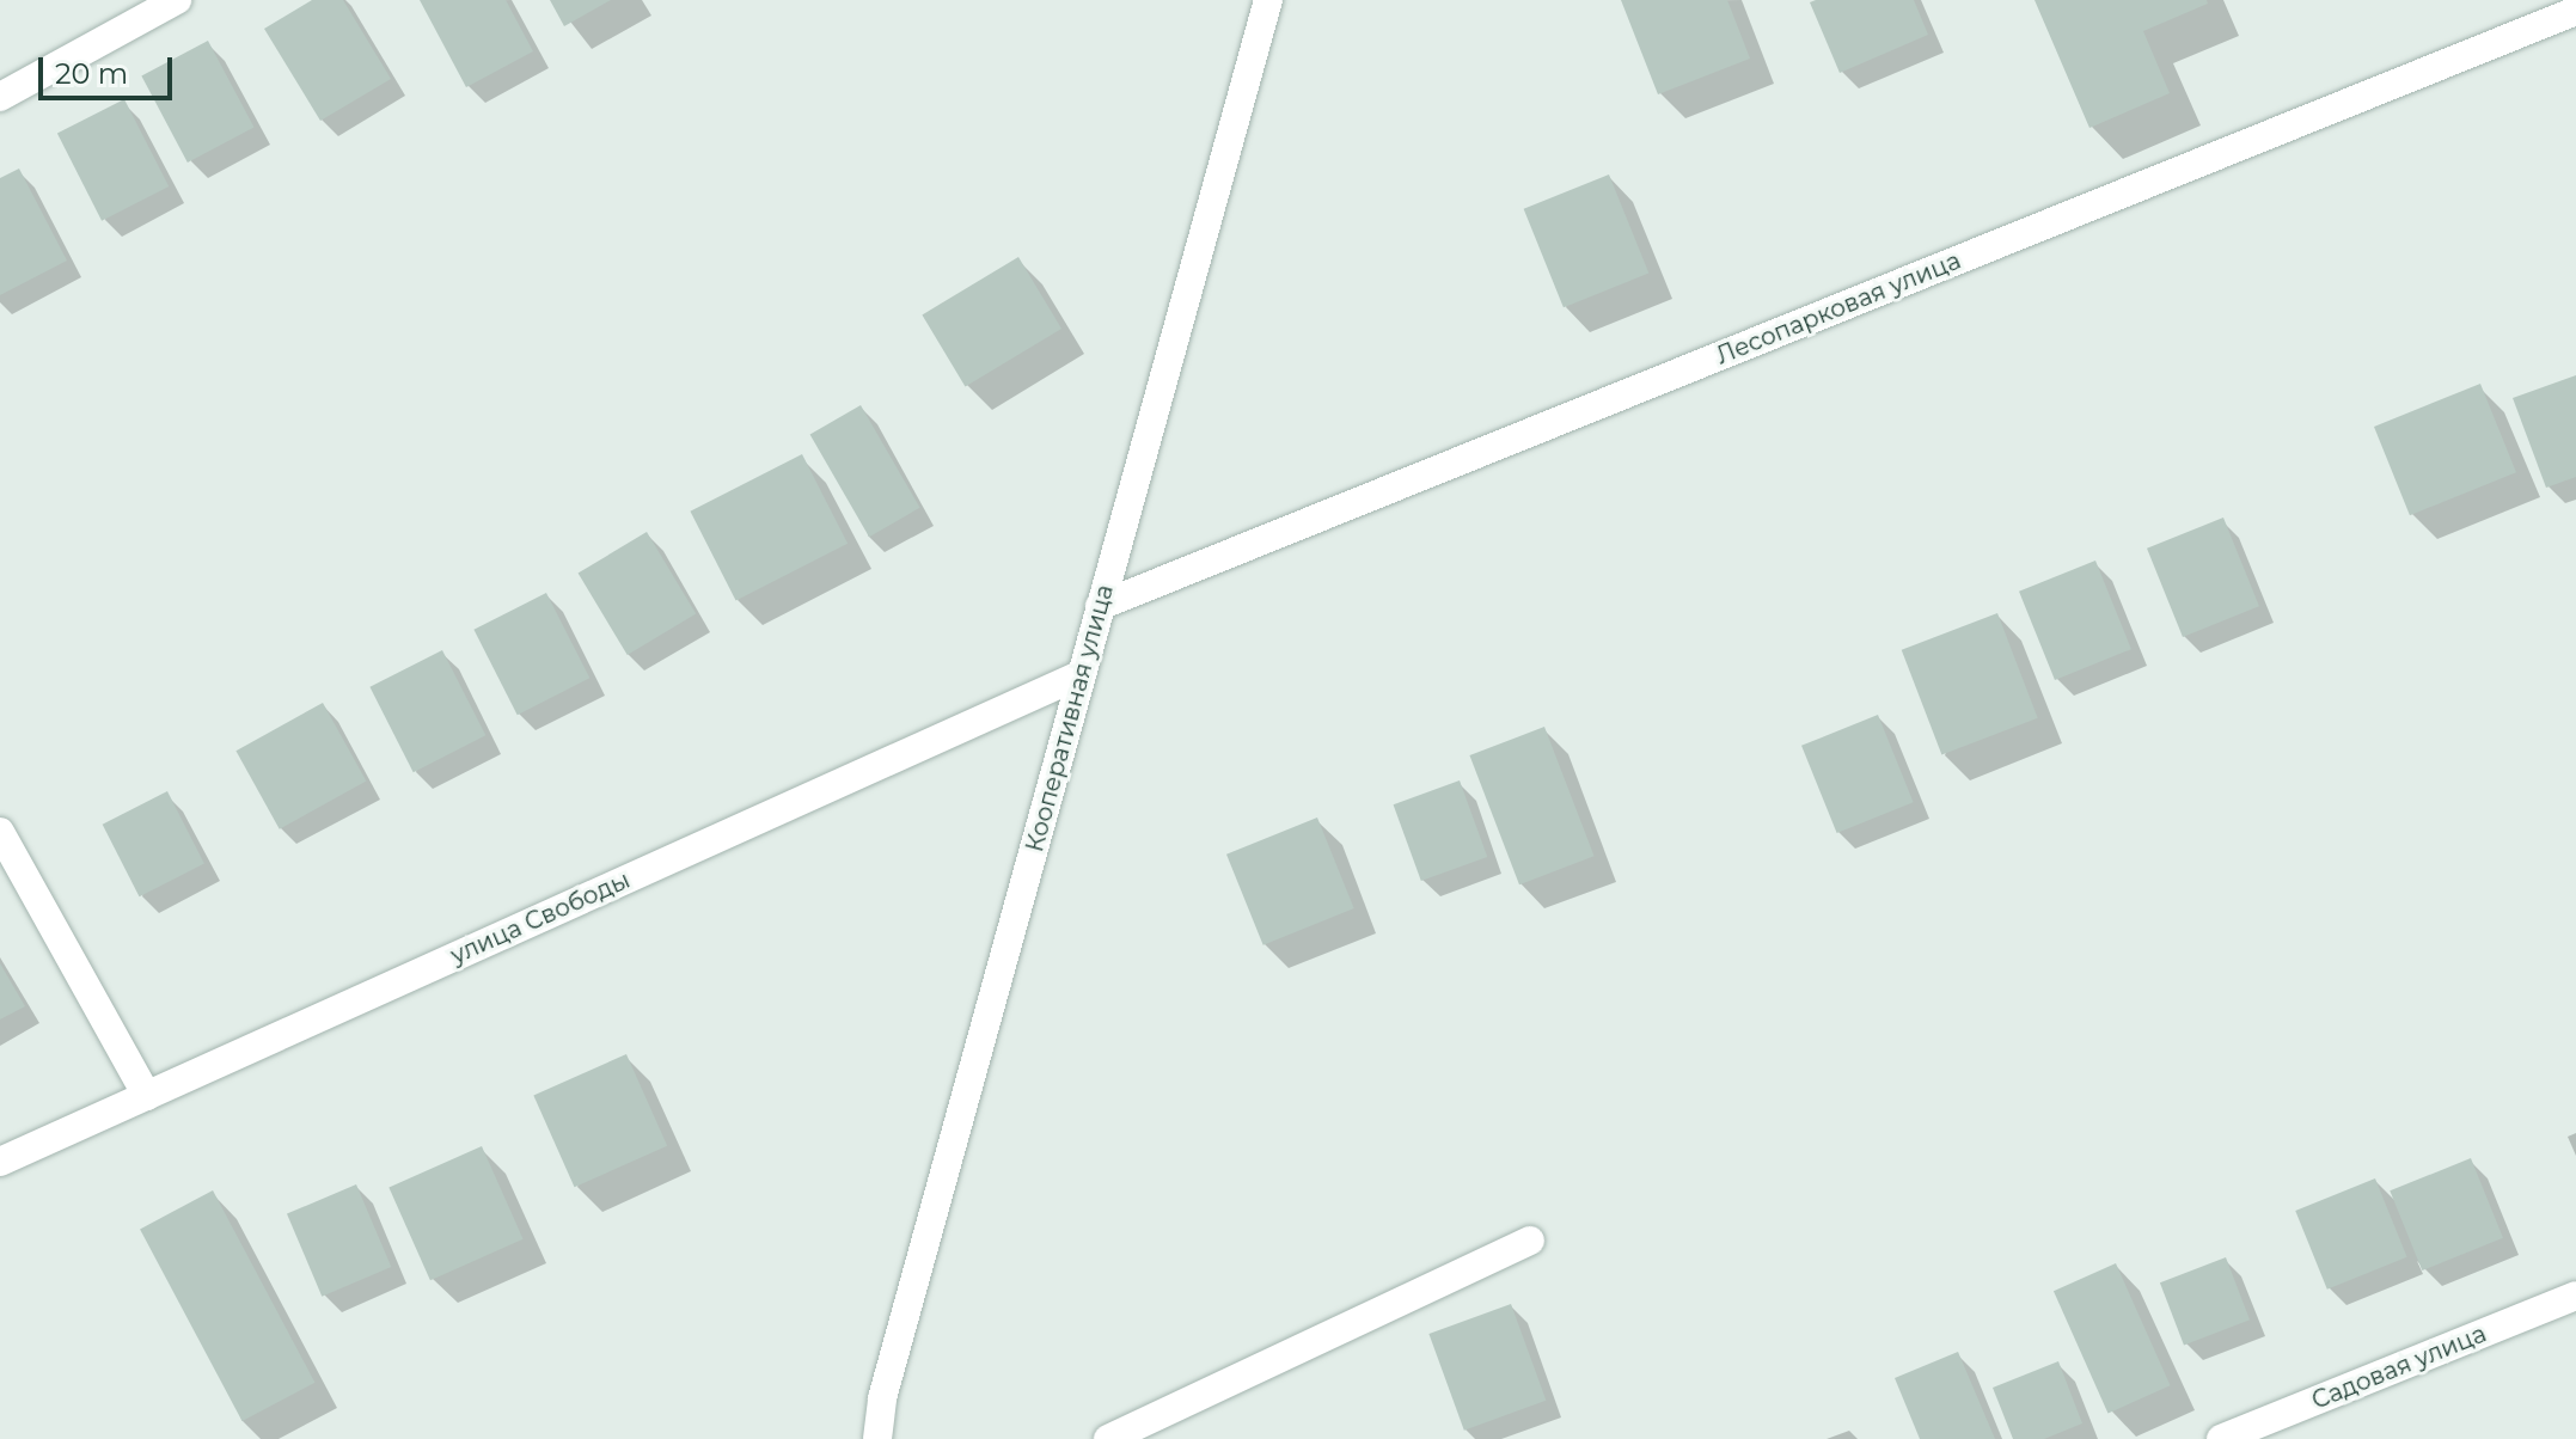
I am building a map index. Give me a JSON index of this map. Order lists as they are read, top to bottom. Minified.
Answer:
{"streets":{"street":["Лесопарковая улица","Кооперативная улица","улица Свободы","Садовая улица"]},"crossings":[["Лесопарковая улица","Кооперативная улица"],["Кооперативная улица","улица Свободы"]],"scale_bar":"20 m"}
